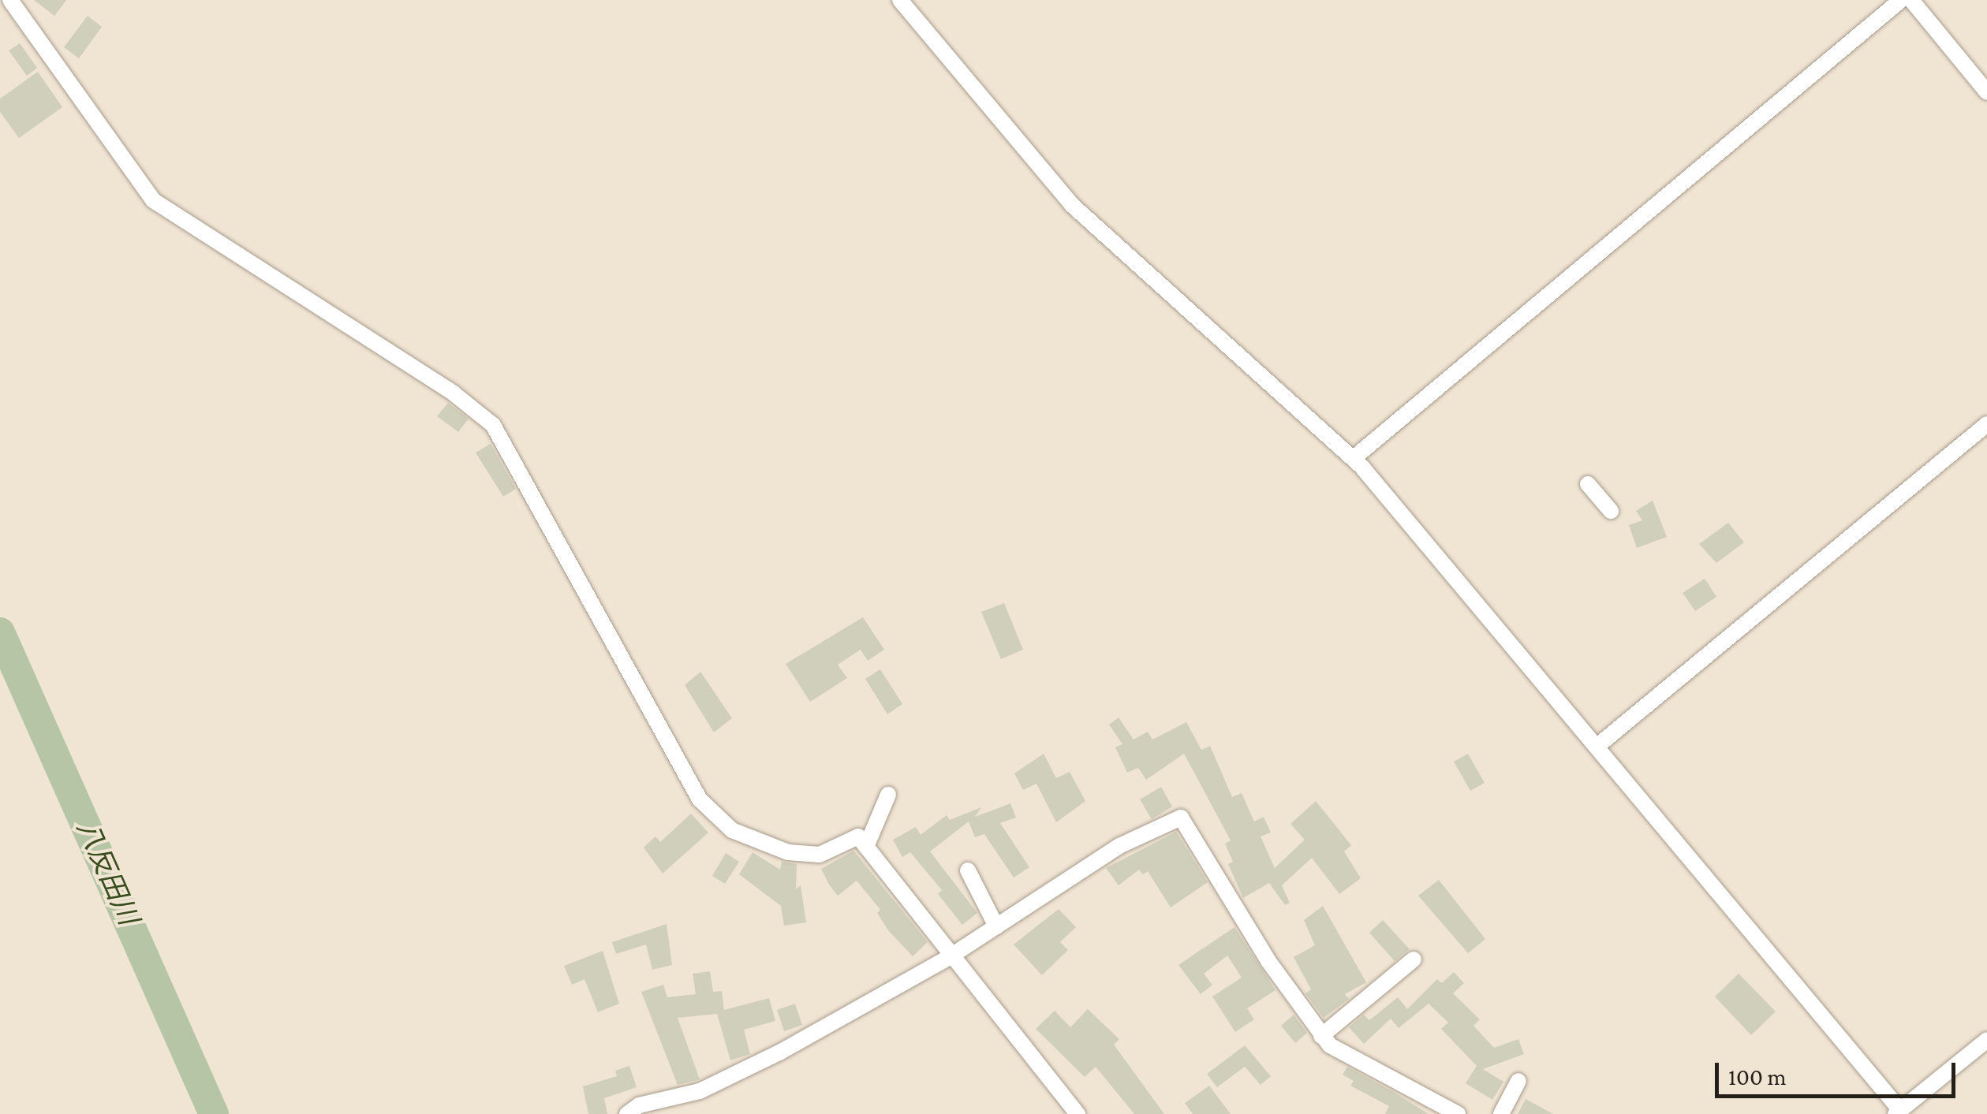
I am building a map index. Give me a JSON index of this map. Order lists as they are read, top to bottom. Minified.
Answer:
{"water":["八反田川"],"scale_bar":"100 m"}
